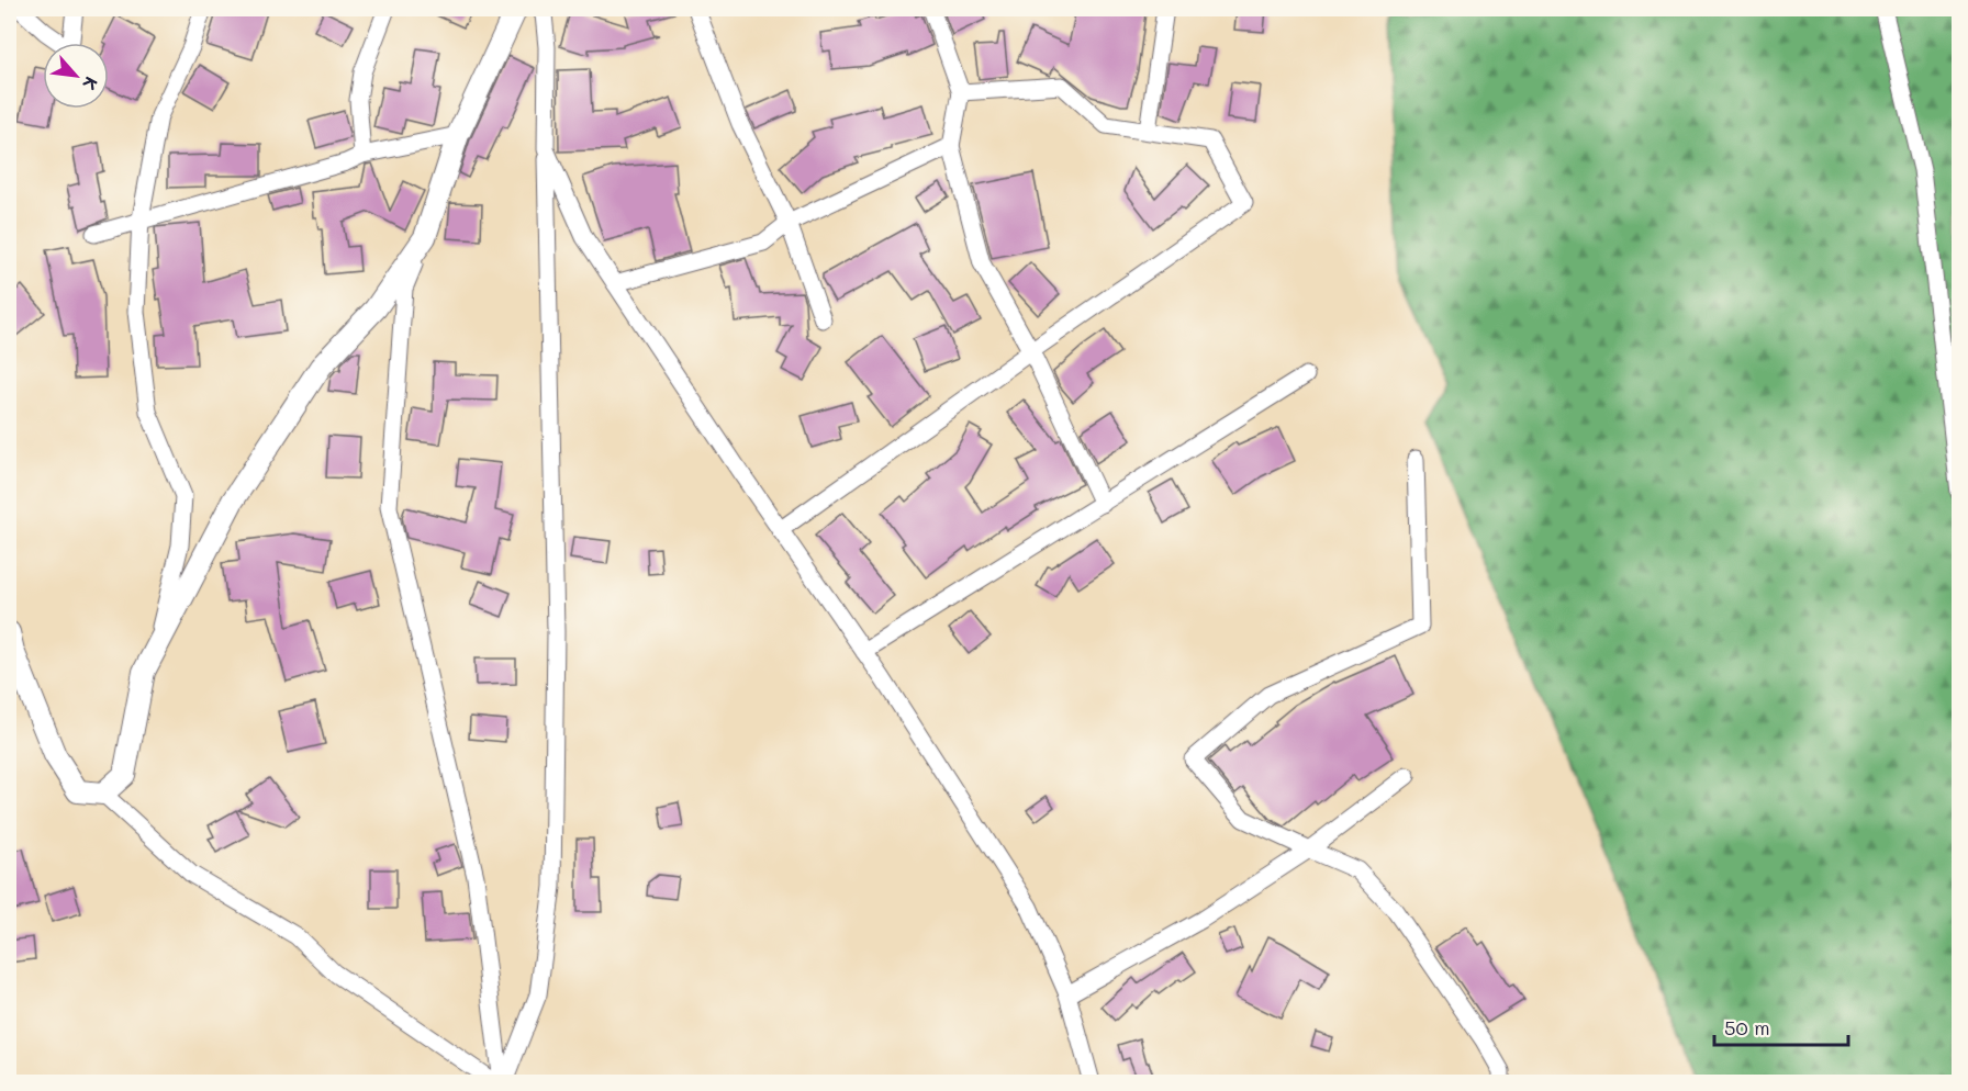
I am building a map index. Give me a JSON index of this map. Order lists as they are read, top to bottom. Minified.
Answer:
{"scale_bar":"50 m","north":"bottom right"}
